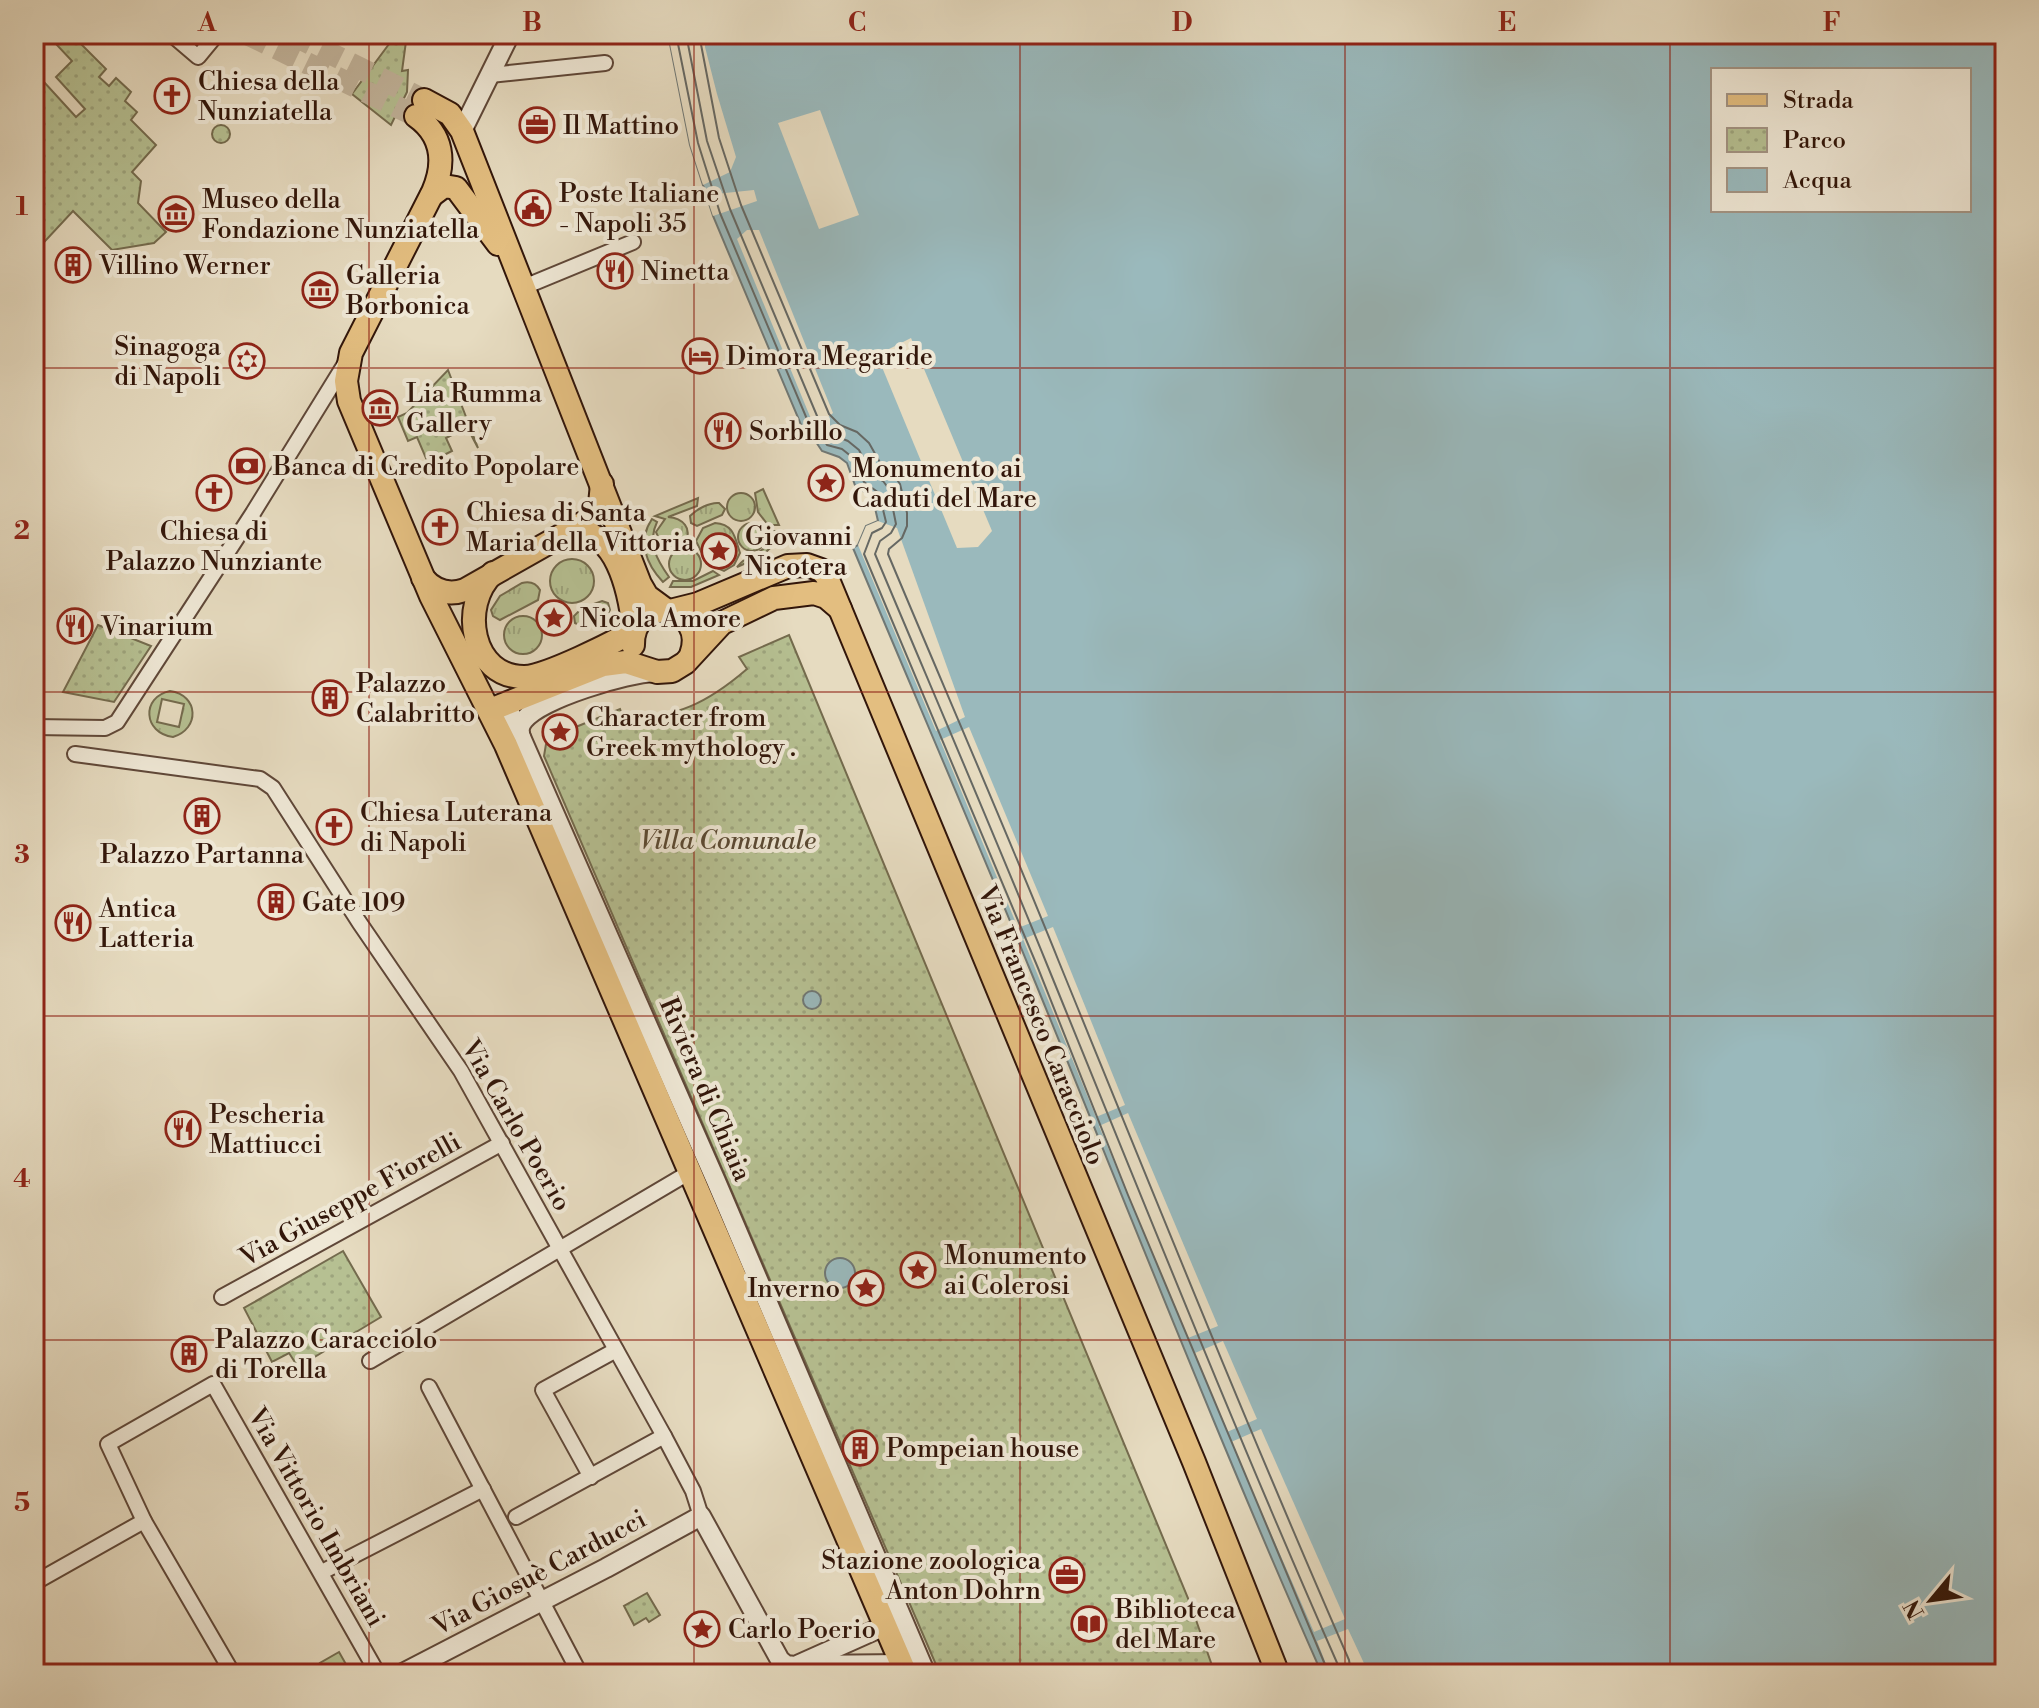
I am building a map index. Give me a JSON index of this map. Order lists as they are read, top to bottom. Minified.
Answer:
{"streets":{"main road":["Via Francesco Caracciolo","Riviera di Chiaia"],"street":["Via Carlo Poerio","Via Giuseppe Fiorelli","Via Vittorio Imbriani","Via Giosuè Carducci"]},"crossings":[["Via Carlo Poerio","Via Giuseppe Fiorelli"],["Via Carlo Poerio","Via Giosuè Carducci"]],"parks":["Villa Comunale"],"places":{"church":["Chiesa della Nunziatella","Chiesa di Palazzo Nunziante","Chiesa di Santa Maria della Vittoria","Chiesa Luterana di Napoli"],"office":["Il Mattino","Stazione zoologica Anton Dohrn"],"public building":["Poste Italiane - Napoli 35"],"museum":["Museo della Fondazione Nunziatella","Galleria Borbonica","Lia Rumma Gallery"],"building":["Villino Werner","Palazzo Calabritto","Palazzo Partanna","Gate 109","Palazzo Caracciolo di Torella","Pompeian house"],"restaurant":["Ninetta","Sorbillo","Vinarium","Antica Latteria","Pescheria Mattiucci"],"hotel":["Dimora Megaride"],"synagogue":["Sinagoga di Napoli"],"bank":["Banca di Credito Popolare"],"place":["Monumento ai Caduti del Mare","Giovanni Nicotera","Nicola Amore","Character from Greek mythology .","Monumento ai Colerosi","Inverno","Carlo Poerio"],"library":["Biblioteca del Mare"]},"legend":["Strada","Parco","Acqua"],"north":"bottom left","grid":{"columns":["A","B","C","D","E","F"],"rows":["1","2","3","4","5"]}}
